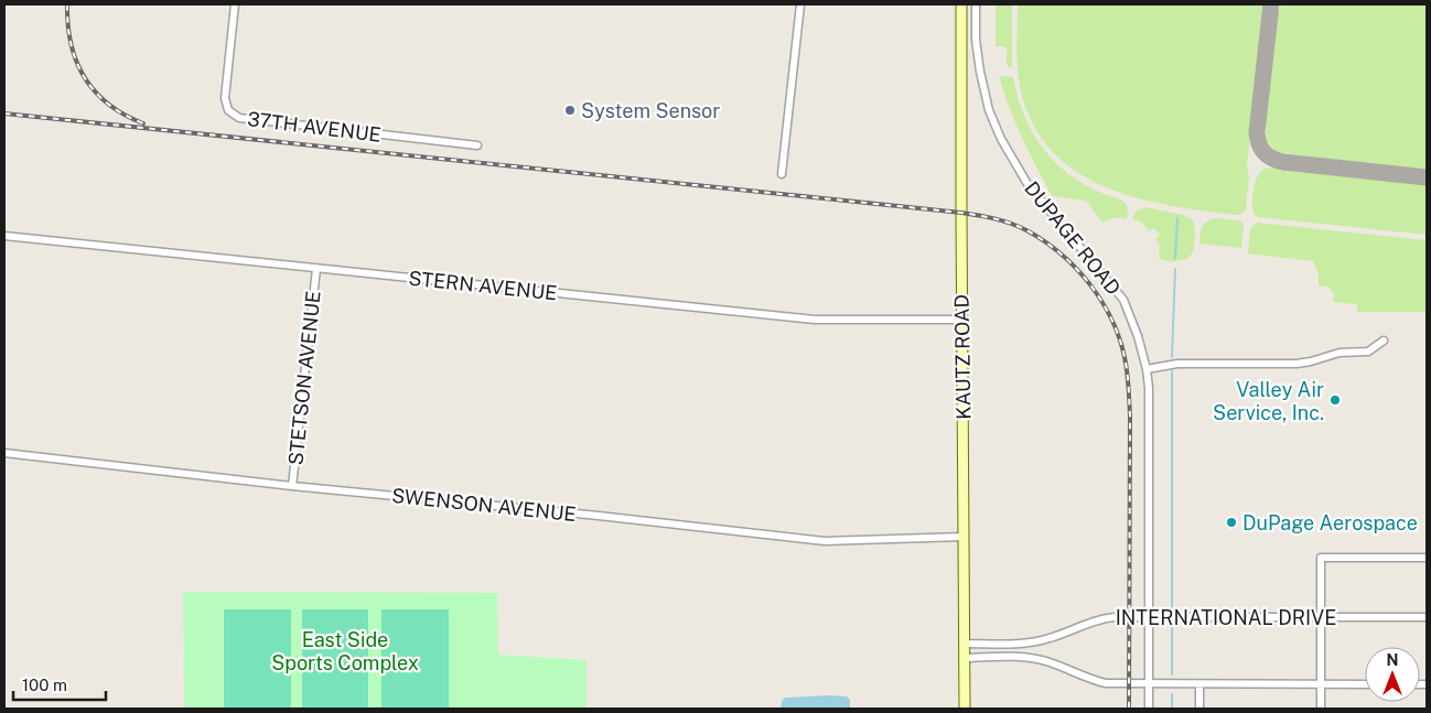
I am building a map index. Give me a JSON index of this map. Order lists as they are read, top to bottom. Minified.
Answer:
{"streets":{"street":["37TH AVENUE","DUPAGE ROAD","STERN AVENUE","KAUTZ ROAD","STETSON AVENUE","SWENSON AVENUE","INTERNATIONAL DRIVE"]},"crossings":[["DUPAGE ROAD","INTERNATIONAL DRIVE"],["STERN AVENUE","KAUTZ ROAD"],["STERN AVENUE","STETSON AVENUE"],["KAUTZ ROAD","SWENSON AVENUE"],["KAUTZ ROAD","INTERNATIONAL DRIVE"],["STETSON AVENUE","SWENSON AVENUE"]],"parks":["East Side Sports Complex"],"places":["System Sensor","Valley Air Service, Inc.","DuPage Aerospace"],"scale_bar":"100 m","north":"top"}
